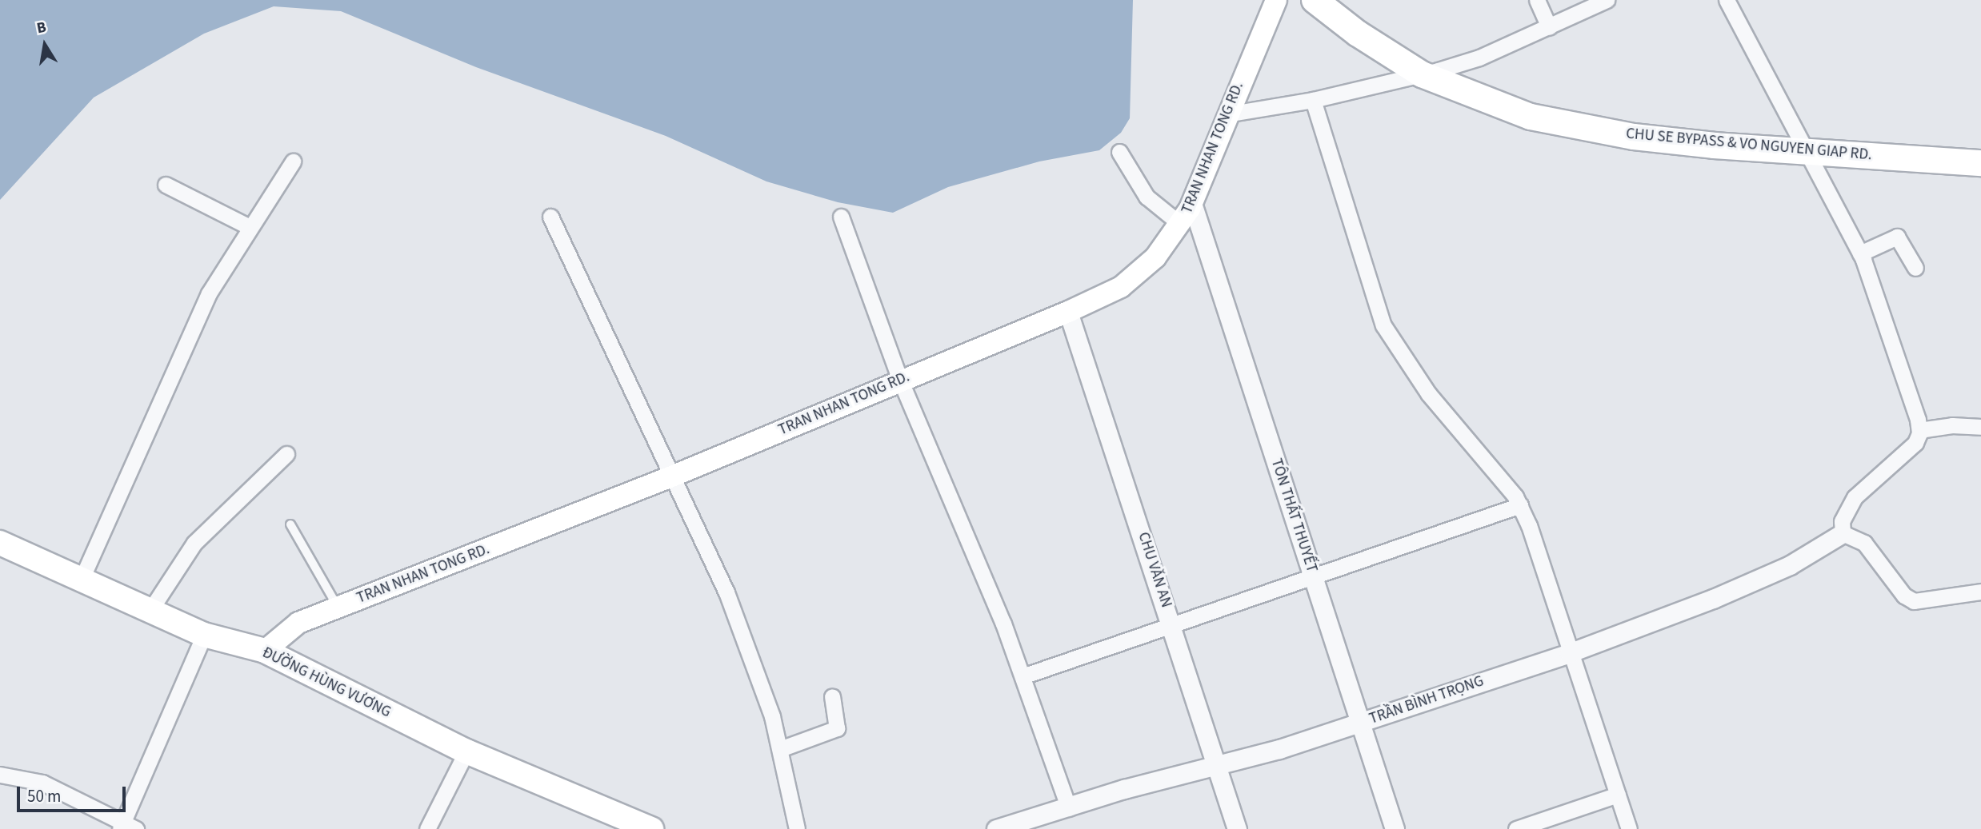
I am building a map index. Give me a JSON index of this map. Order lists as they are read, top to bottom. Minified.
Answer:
{"streets":{"highway":["CHU SE BYPASS & VO NGUYEN GIAP RD."],"main road":["TRAN NHAN TONG RD.","ĐƯỜNG HÙNG VƯƠNG"],"street":["TÔN THẤT THUYẾT","CHU VĂN AN","TRẦN BÌNH TRỌNG"]},"crossings":[["TRAN NHAN TONG RD.","TÔN THẤT THUYẾT"],["TRAN NHAN TONG RD.","CHU VĂN AN"],["TRAN NHAN TONG RD.","ĐƯỜNG HÙNG VƯƠNG"],["TÔN THẤT THUYẾT","TRẦN BÌNH TRỌNG"],["CHU VĂN AN","TRẦN BÌNH TRỌNG"]],"scale_bar":"50 m","north":"top"}
